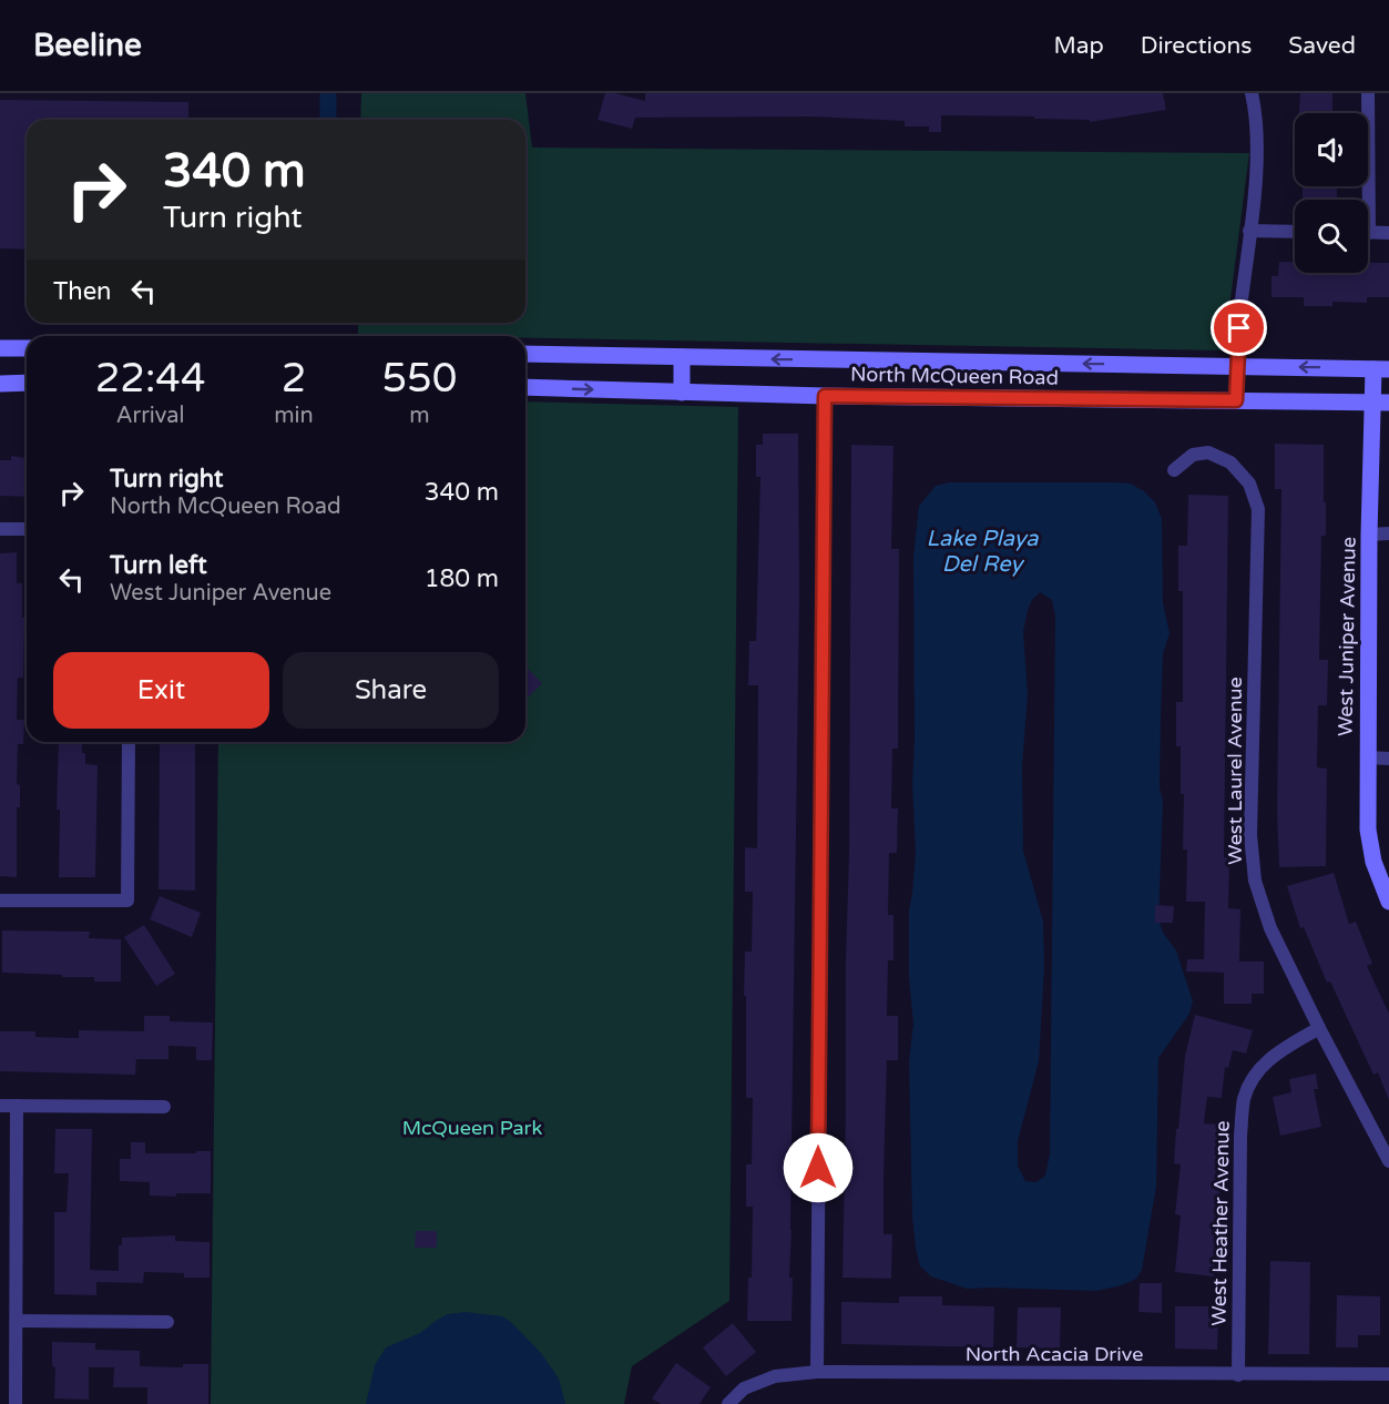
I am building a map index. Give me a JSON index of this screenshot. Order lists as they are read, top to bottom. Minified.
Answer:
{"streets":{"main road":["North McQueen Road","West Juniper Avenue"],"street":["West Laurel Avenue","West Heather Avenue","North Acacia Drive"]},"crossings":[["North McQueen Road","West Juniper Avenue"],["West Laurel Avenue","West Heather Avenue"],["West Heather Avenue","North Acacia Drive"]],"water":["Lake Playa Del Rey"],"parks":["McQueen Park"],"page":{"header":"Beeline","nav":["Map","Directions","Saved"],"turn":["340 m","Turn right"],"then":"Then","eta":["22:44","Arrival","2","min","550","m"],"list":[{"name":"Turn right","note":"North McQueen Road","value":"340 m"},{"name":"Turn left","note":"West Juniper Avenue","value":"180 m"}],"buttons":["Exit","Share"]}}
